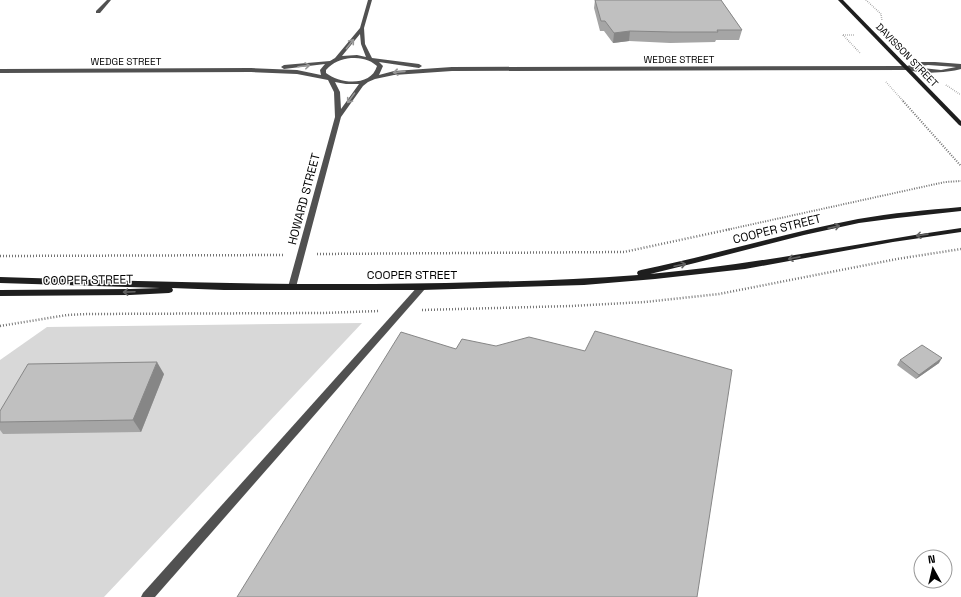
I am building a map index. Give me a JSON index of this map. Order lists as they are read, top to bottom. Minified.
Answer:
{"streets":{"main road":["DAVISSON STREET","COOPER STREET"],"street":["WEDGE STREET","HOWARD STREET"]},"crossings":[["DAVISSON STREET","WEDGE STREET"],["WEDGE STREET","HOWARD STREET"],["HOWARD STREET","COOPER STREET"]],"north":"top"}
